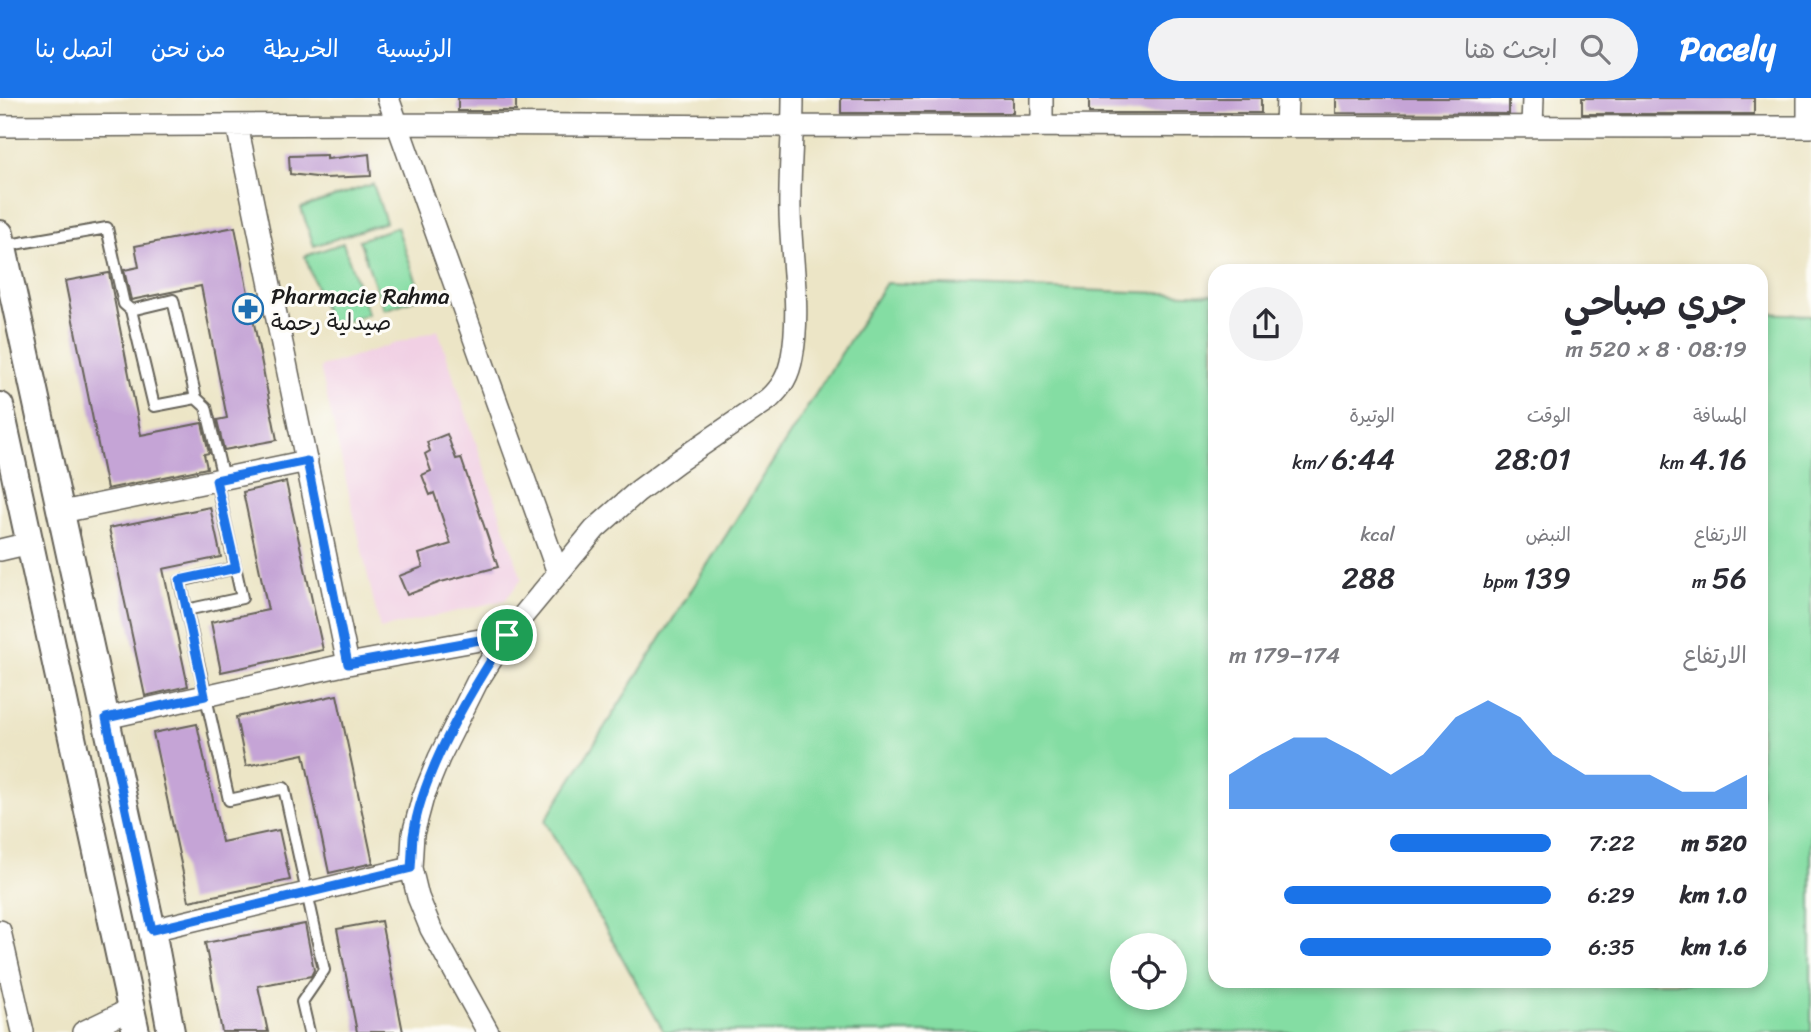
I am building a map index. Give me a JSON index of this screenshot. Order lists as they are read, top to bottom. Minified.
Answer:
{"places":{"pharmacy":["Pharmacie Rahma صيدلية رحمة"]},"page":{"header":"Pacely","search":"ابحث هنا","nav":["الرئيسية","الخريطة","من نحن","اتصل بنا"],"heading":["جري صباحي","08:19 · 8 × 520 m"],"stats":[["المسافة","4.16 km"],["الوقت","28:01"],["الوتيرة","6:44 /km"],["الارتفاع","56 m"],["النبض","139 bpm"],["kcal","288"]],"chart":["الارتفاع","174–179 m"],"list":[{"name":"520 m","note":"7:22"},{"name":"1.0 km","note":"6:29"},{"name":"1.6 km","note":"6:35"}]}}
